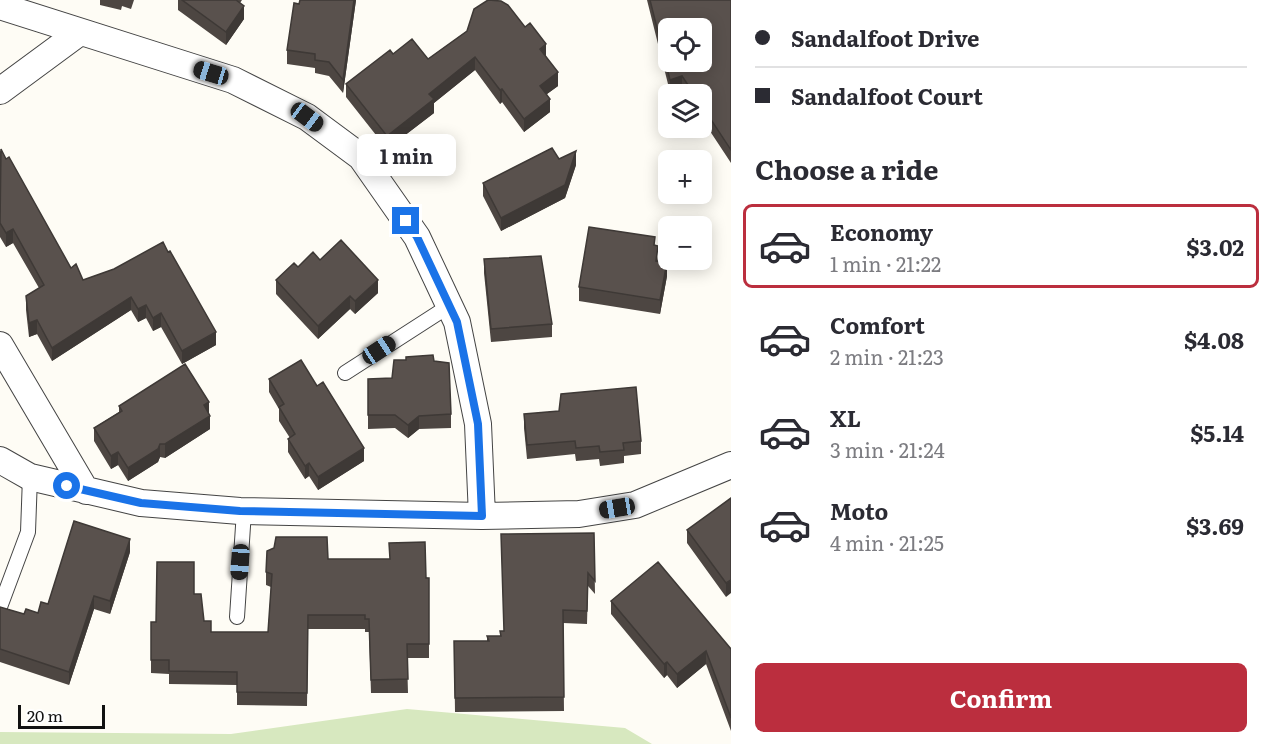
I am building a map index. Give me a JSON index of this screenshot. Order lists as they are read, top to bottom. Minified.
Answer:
{"scale_bar":"20 m","page":{"banner":["Sandalfoot Drive","Sandalfoot Court"],"map_buttons":["+","−"],"heading":"Choose a ride","bubble":"1 min","list":[{"name":"Economy","note":"1 min · 21:22","value":"$3.02"},{"name":"Comfort","note":"2 min · 21:23","value":"$4.08"},{"name":"XL","note":"3 min · 21:24","value":"$5.14"},{"name":"Moto","note":"4 min · 21:25","value":"$3.69"}],"buttons":"Confirm","scale":"20 m"}}
